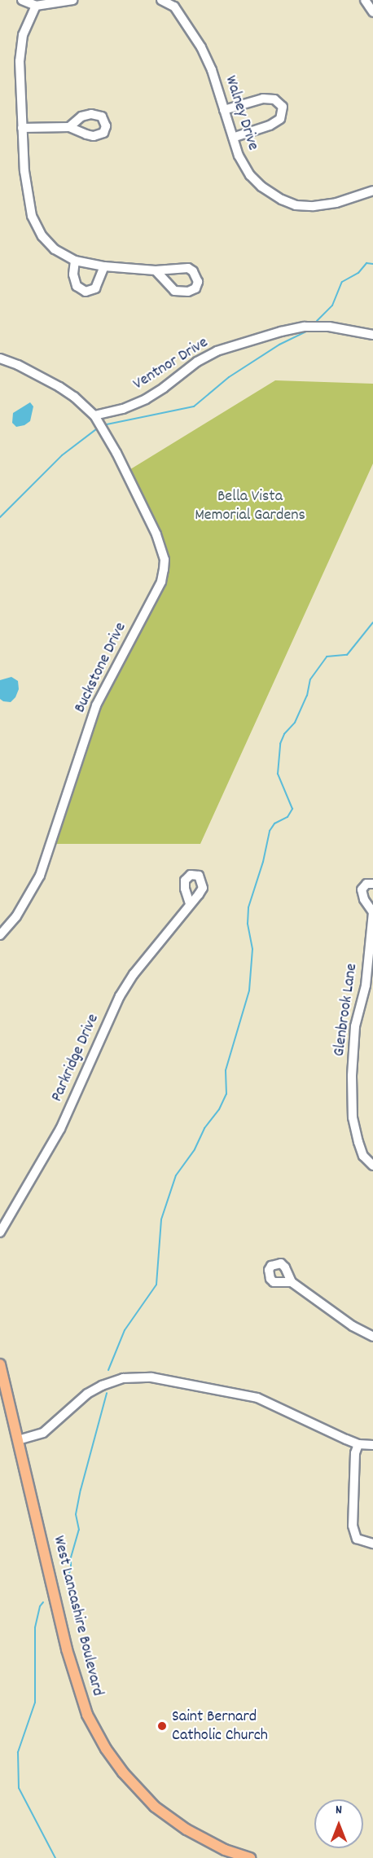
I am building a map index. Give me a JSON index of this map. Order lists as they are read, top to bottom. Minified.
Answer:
{"streets":{"main road":["West Lancashire Boulevard"],"street":["Walney Drive","Ventnor Drive","Buckstone Drive","Glenbrook Lane","Parkridge Drive"]},"crossings":[["Ventnor Drive","Buckstone Drive"]],"parks":["Bella Vista Memorial Gardens"],"places":["Saint Bernard Catholic Church"],"north":"top"}
